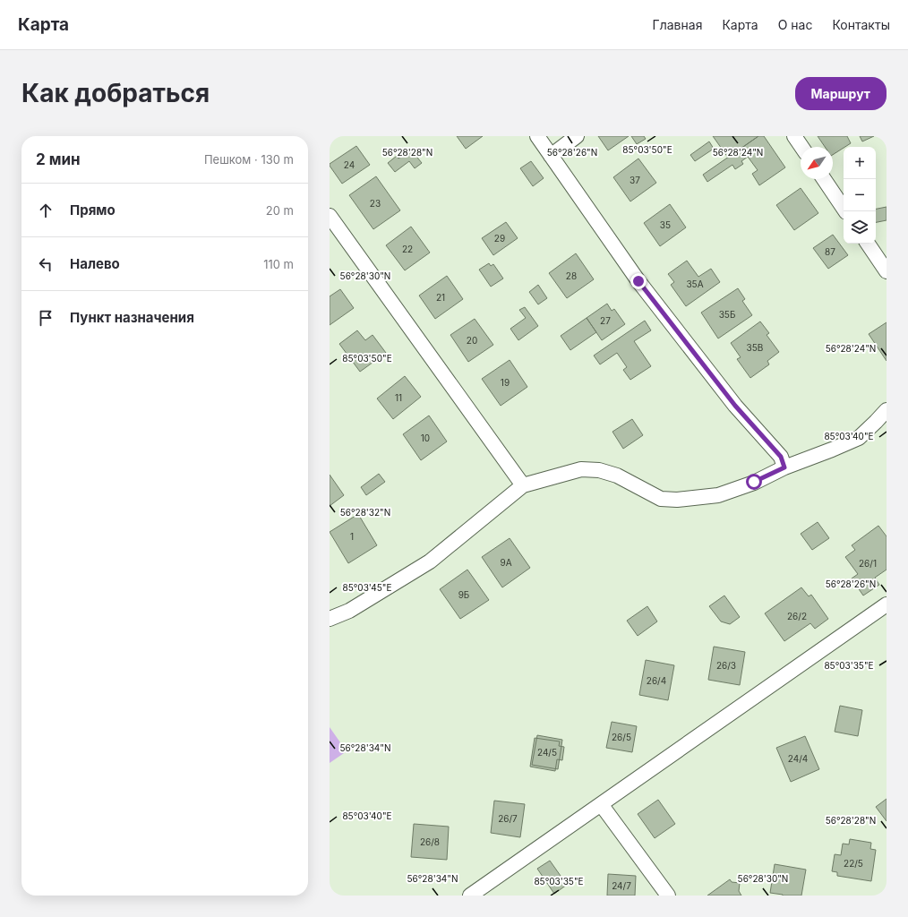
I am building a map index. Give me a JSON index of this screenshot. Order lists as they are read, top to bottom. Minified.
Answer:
{"house_numbers":["24","37","23","35","29","22","87","28","35А","21","35Б","27","20","35В","19","11","10","1","9А","26/1","9Б","26/2","26/3","26/4","26/5","24/5","24/4","26/7","26/8","22/5","24/7"],"north":"bottom left","page":{"header":"Карта","nav":["Главная","Карта","О нас","Контакты"],"buttons":"Маршрут","title":"Как добраться","heading":["2 мин","Пешком · 130 m"],"map_buttons":["+","−"],"list":[["Прямо","20 m"],["Налево","110 m"],"Пункт назначения"]},"coordinates":["85°03'50\"E","56°28'28\"N","56°28'26\"N","56°28'24\"N","56°28'30\"N","85°03'40\"E","56°28'32\"N","85°03'45\"E","85°03'35\"E","56°28'34\"N"]}
